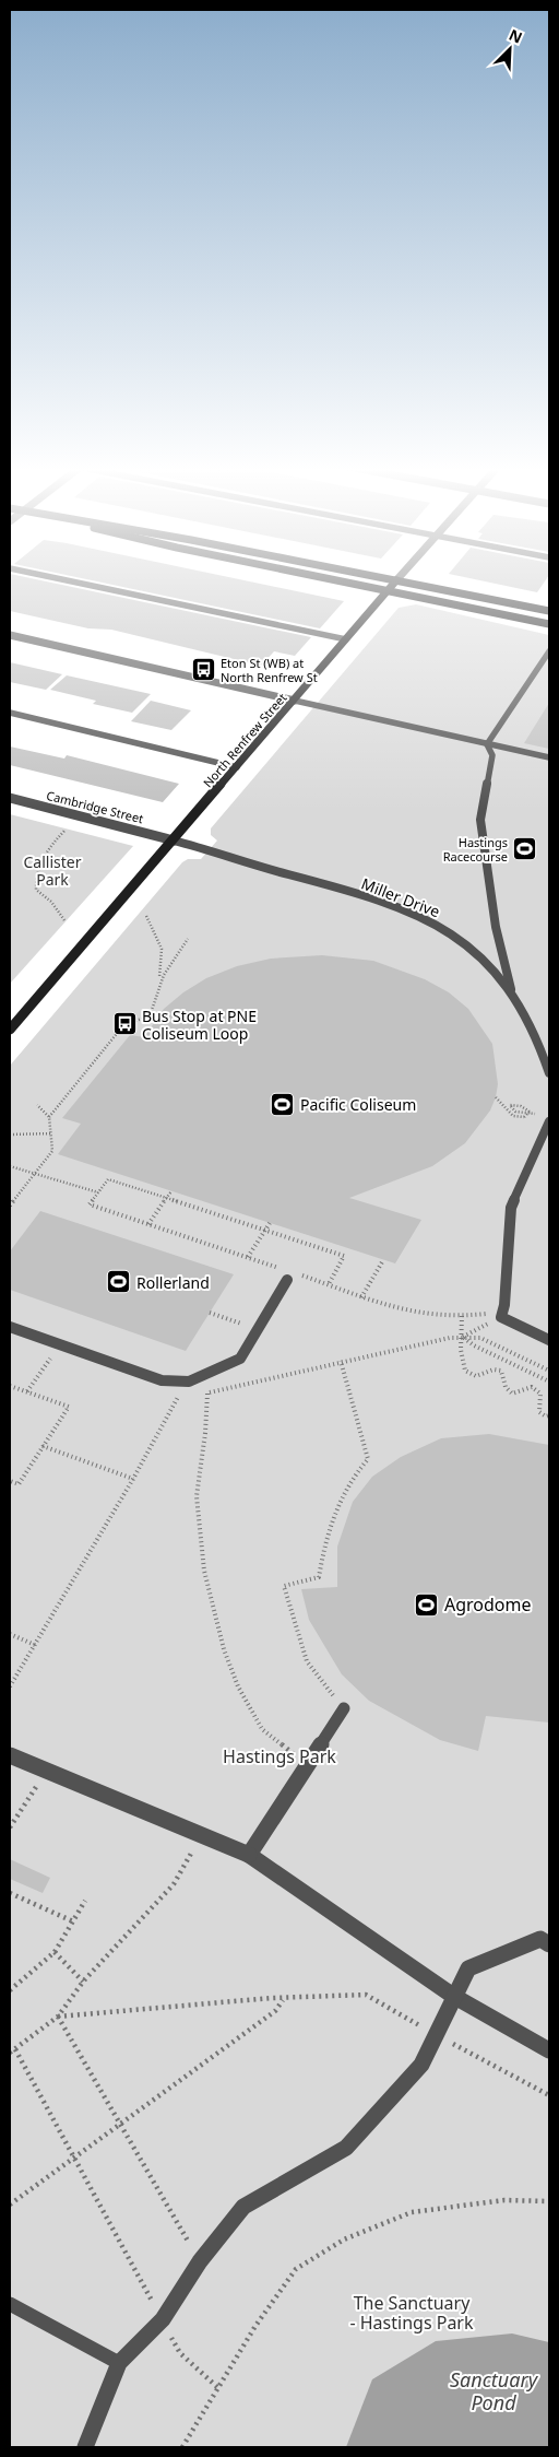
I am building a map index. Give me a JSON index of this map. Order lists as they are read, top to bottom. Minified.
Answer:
{"streets":{"main road":["North Renfrew Street"],"street":["Cambridge Street"],"lane":["Miller Drive"]},"crossings":[["North Renfrew Street","Cambridge Street"],["North Renfrew Street","Miller Drive"],["Cambridge Street","Miller Drive"]],"water":["Sanctuary Pond"],"parks":["Callister Park","Hastings Park","The Sanctuary - Hastings Park"],"places":{"bus stop":["Eton St (WB) at North Renfrew St","Bus Stop at PNE Coliseum Loop"],"sports":["Hastings Racecourse","Pacific Coliseum","Rollerland","Agrodome"]},"north":"top right"}
